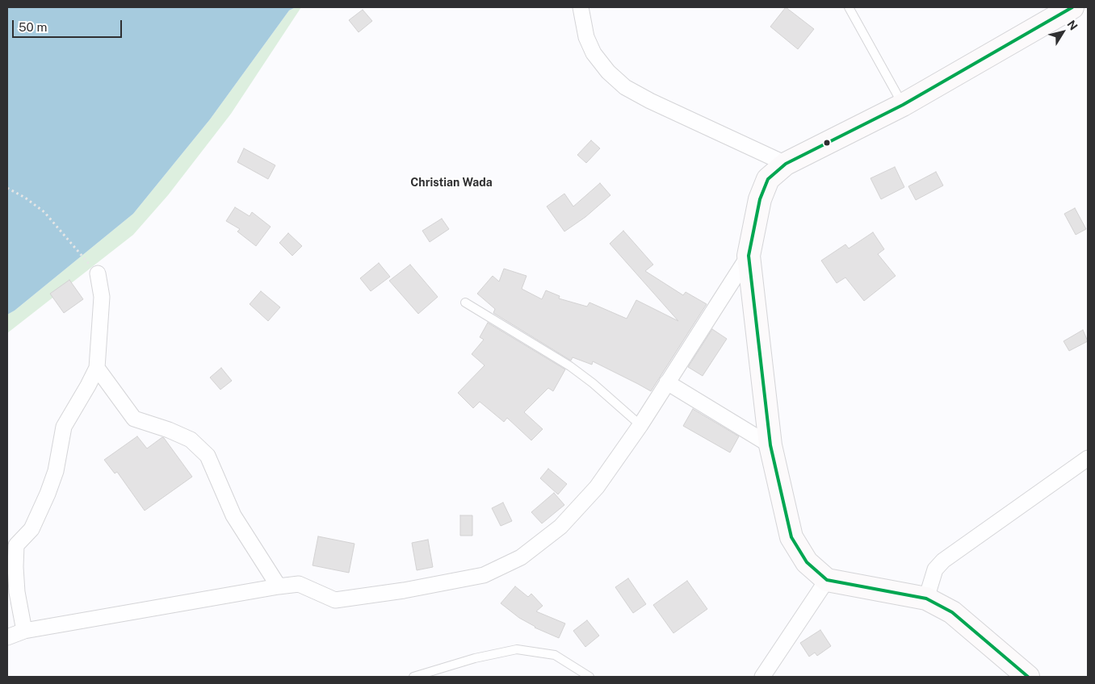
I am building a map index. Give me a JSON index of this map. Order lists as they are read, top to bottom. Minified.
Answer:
{"districts":["Christian Wada"],"scale_bar":"50 m","north":"top right"}
